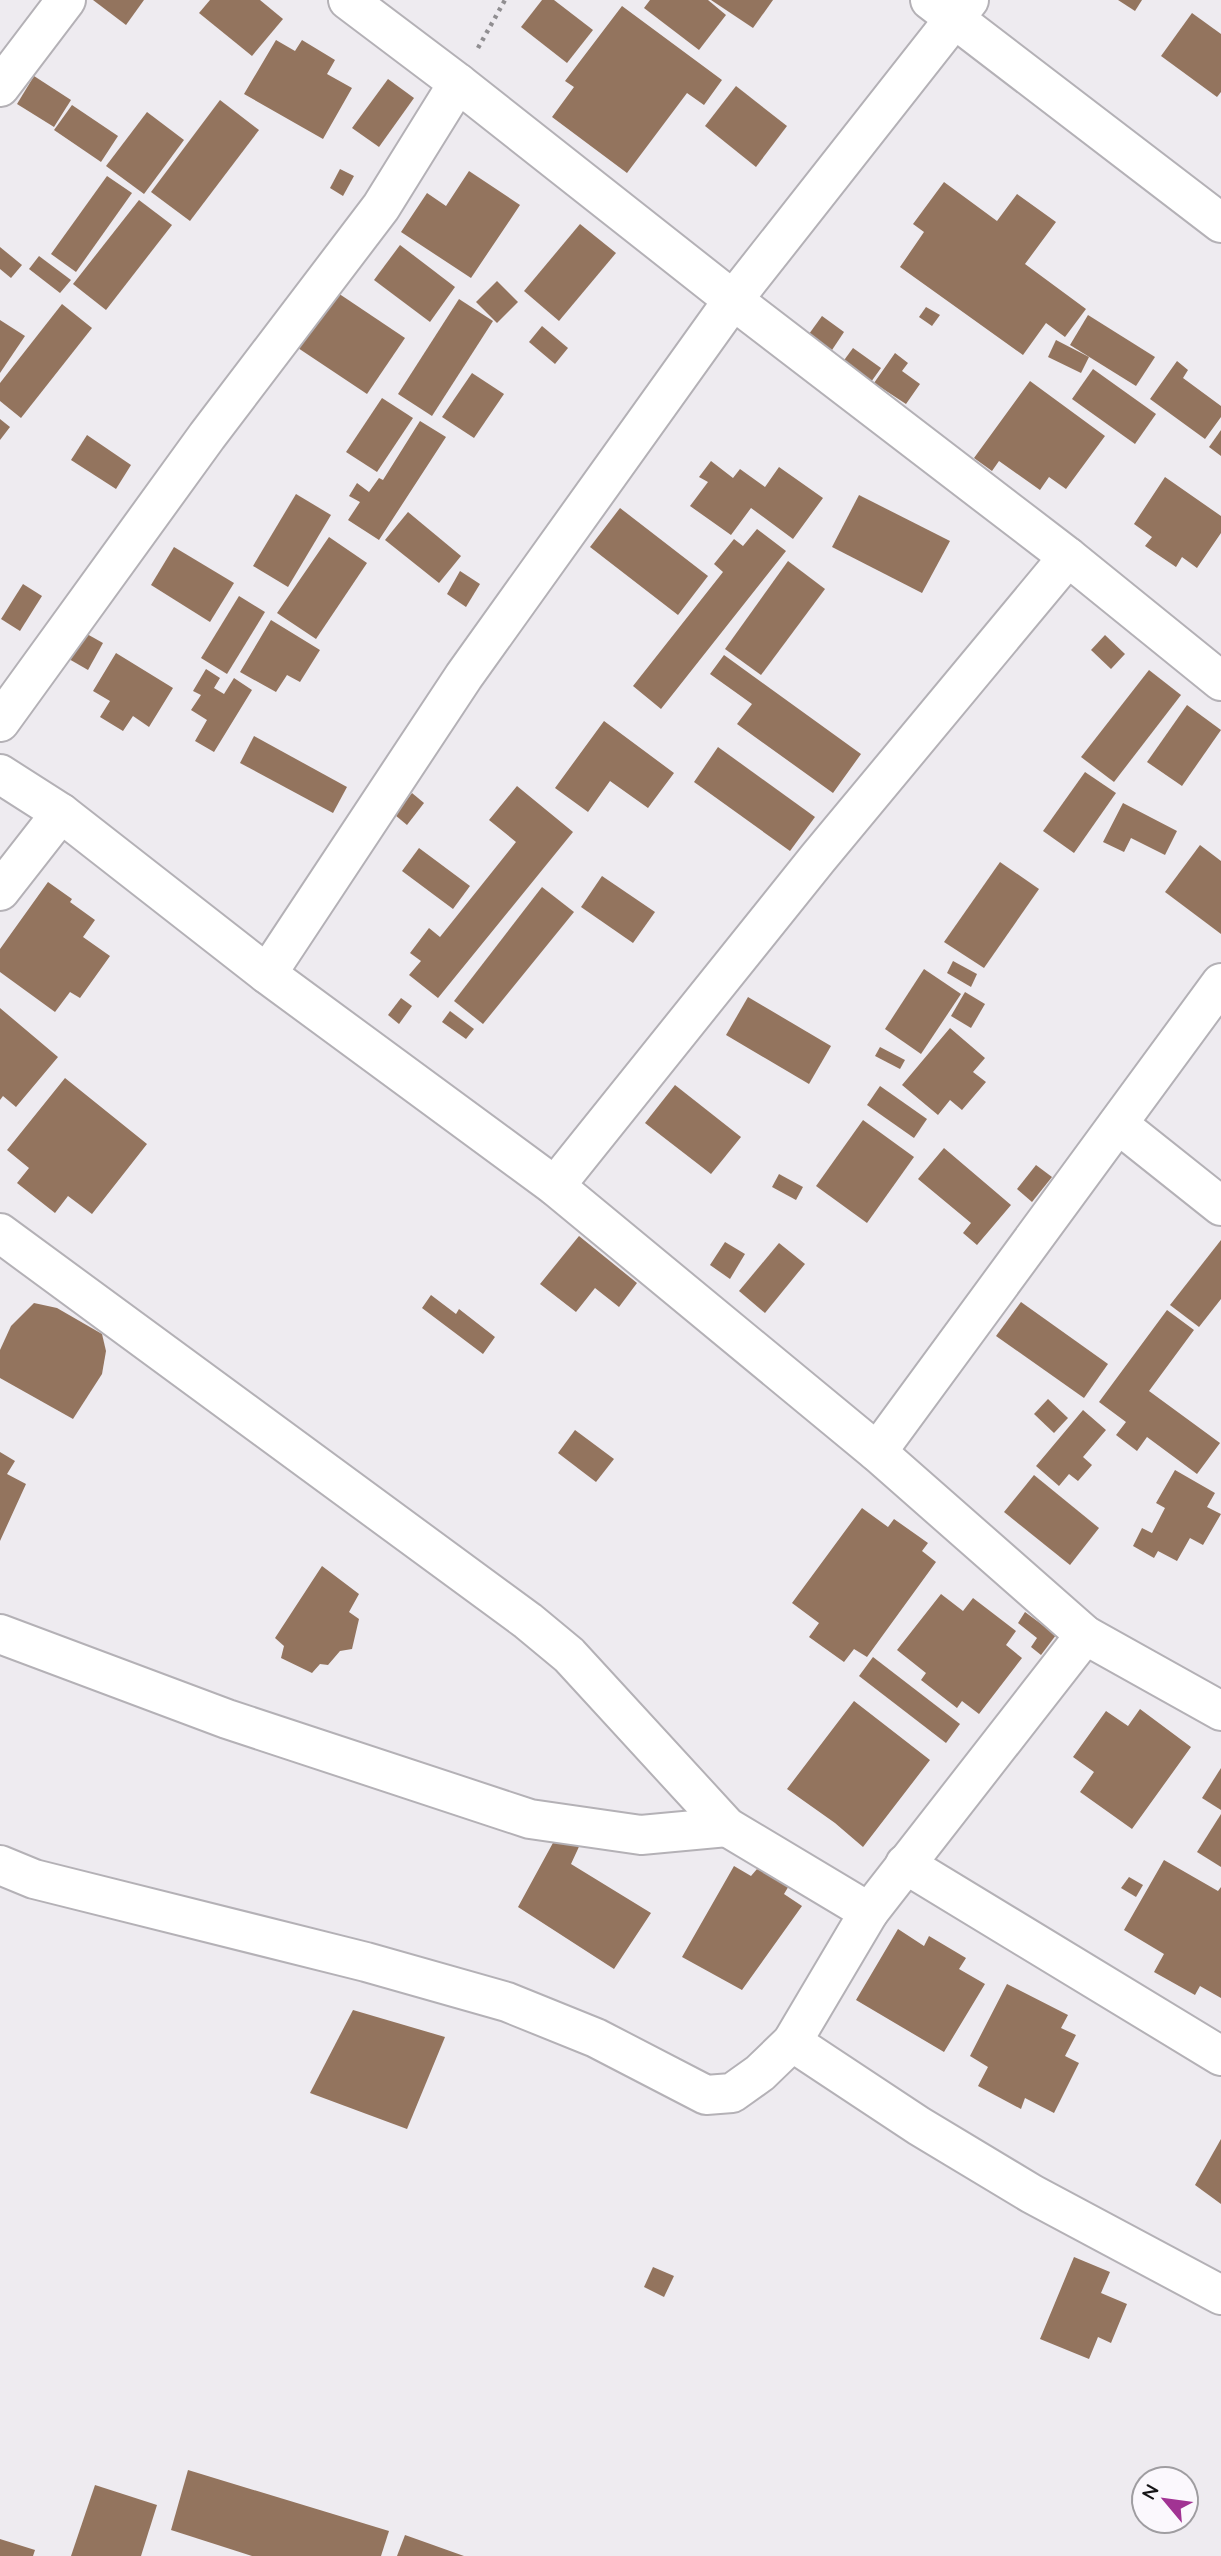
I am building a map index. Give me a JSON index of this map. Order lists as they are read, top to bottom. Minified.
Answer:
{"north":"top left"}
